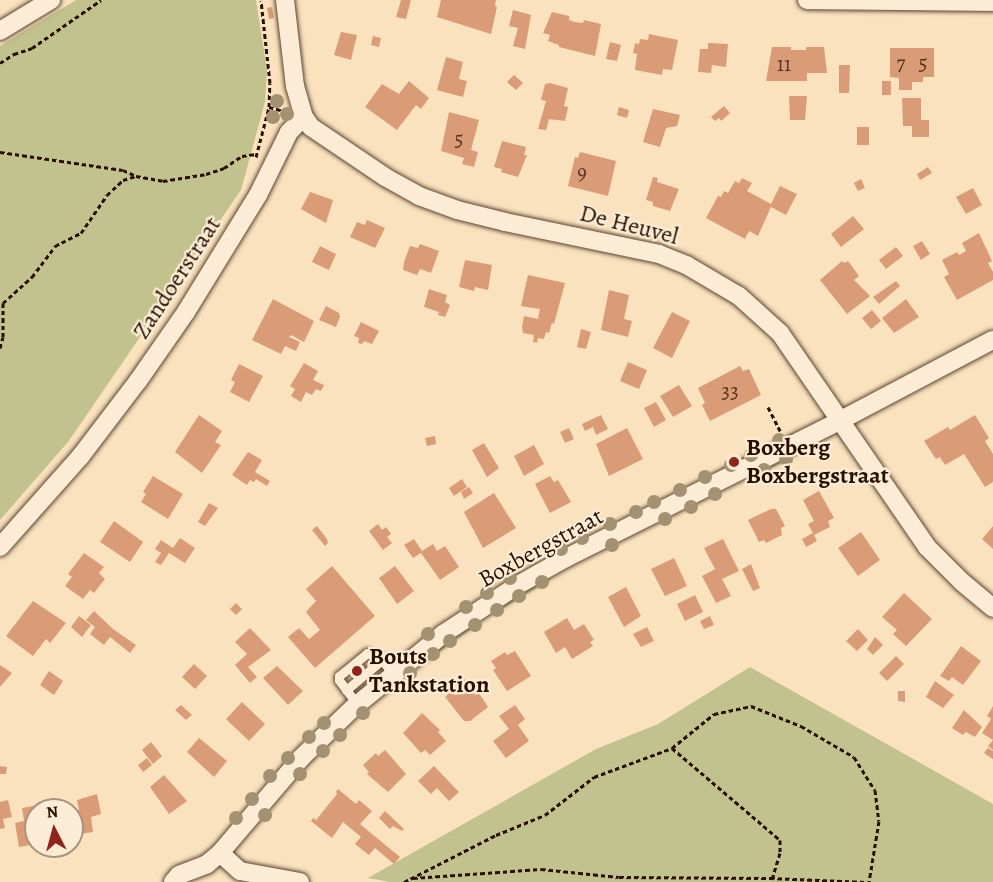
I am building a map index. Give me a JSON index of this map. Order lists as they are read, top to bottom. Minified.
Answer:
{"streets":{"street":["De Heuvel","Zandoerstraat","Boxbergstraat"]},"crossings":[["De Heuvel","Zandoerstraat"],["De Heuvel","Boxbergstraat"]],"places":["Boxberg Boxbergstraat","Bouts Tankstation"],"house_numbers":["7","5","11","5","9","33"],"north":"top"}
